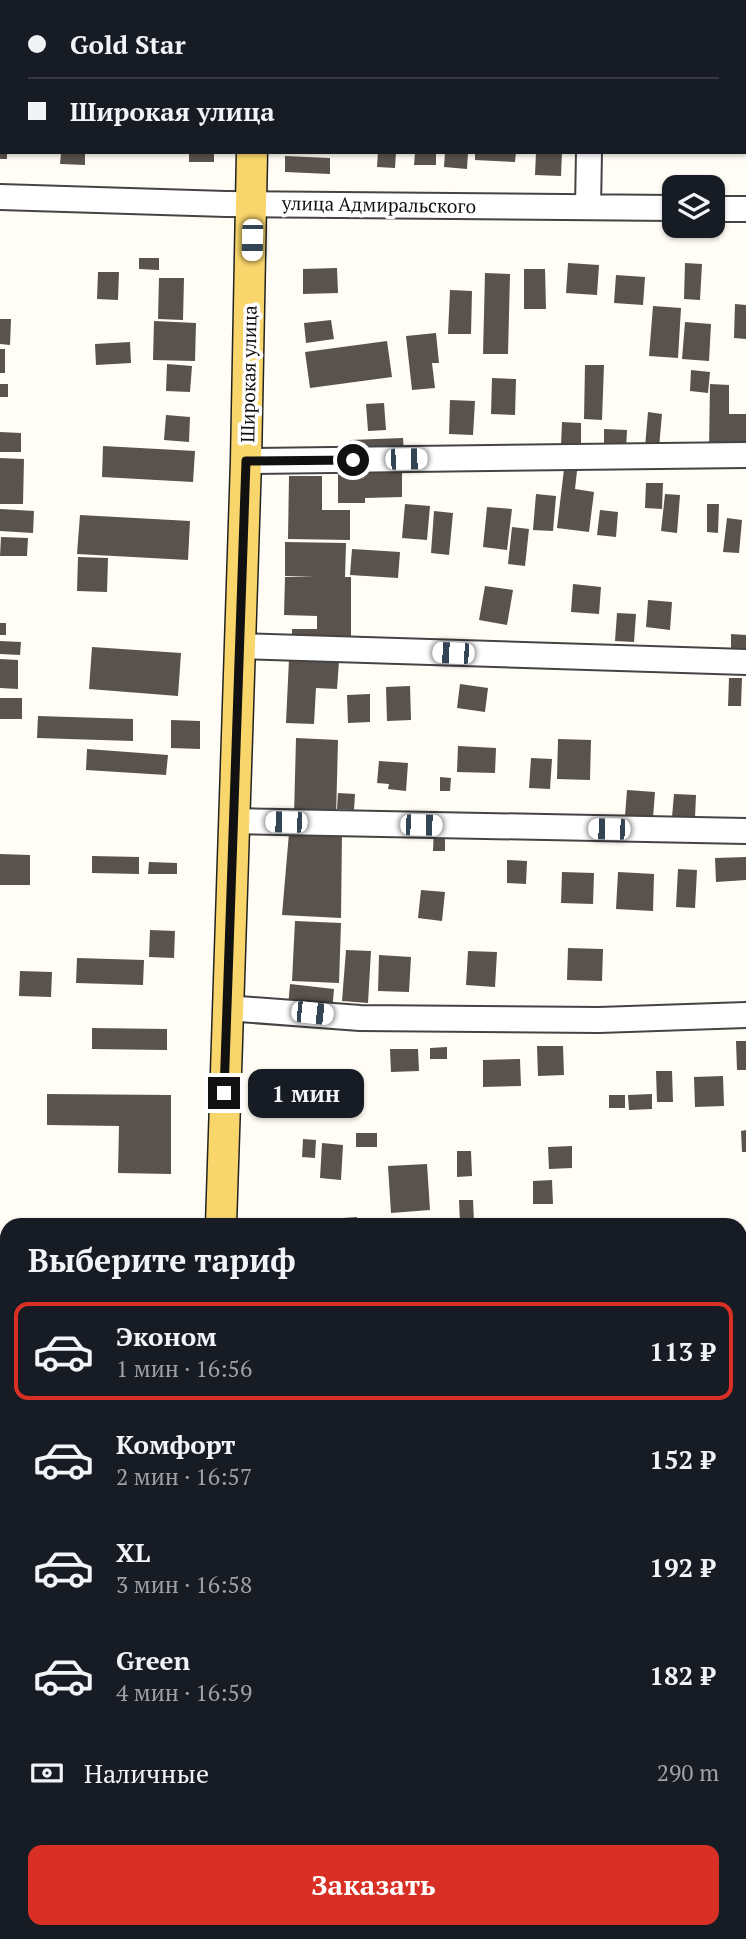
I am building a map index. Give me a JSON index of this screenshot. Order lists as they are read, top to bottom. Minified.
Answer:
{"streets":{"main road":["Широкая улица"],"street":["улица Адмиральского"]},"crossings":[["улица Адмиральского","Широкая улица"]],"page":{"banner":["Gold Star","Широкая улица"],"bubble":"1 мин","heading":"Выберите тариф","list":[{"name":"Эконом","note":"1 мин · 16:56","value":"113 ₽"},{"name":"Комфорт","note":"2 мин · 16:57","value":"152 ₽"},{"name":"XL","note":"3 мин · 16:58","value":"192 ₽"},{"name":"Green","note":"4 мин · 16:59","value":"182 ₽"}],"pay":["Наличные","290 m"],"buttons":"Заказать"}}
